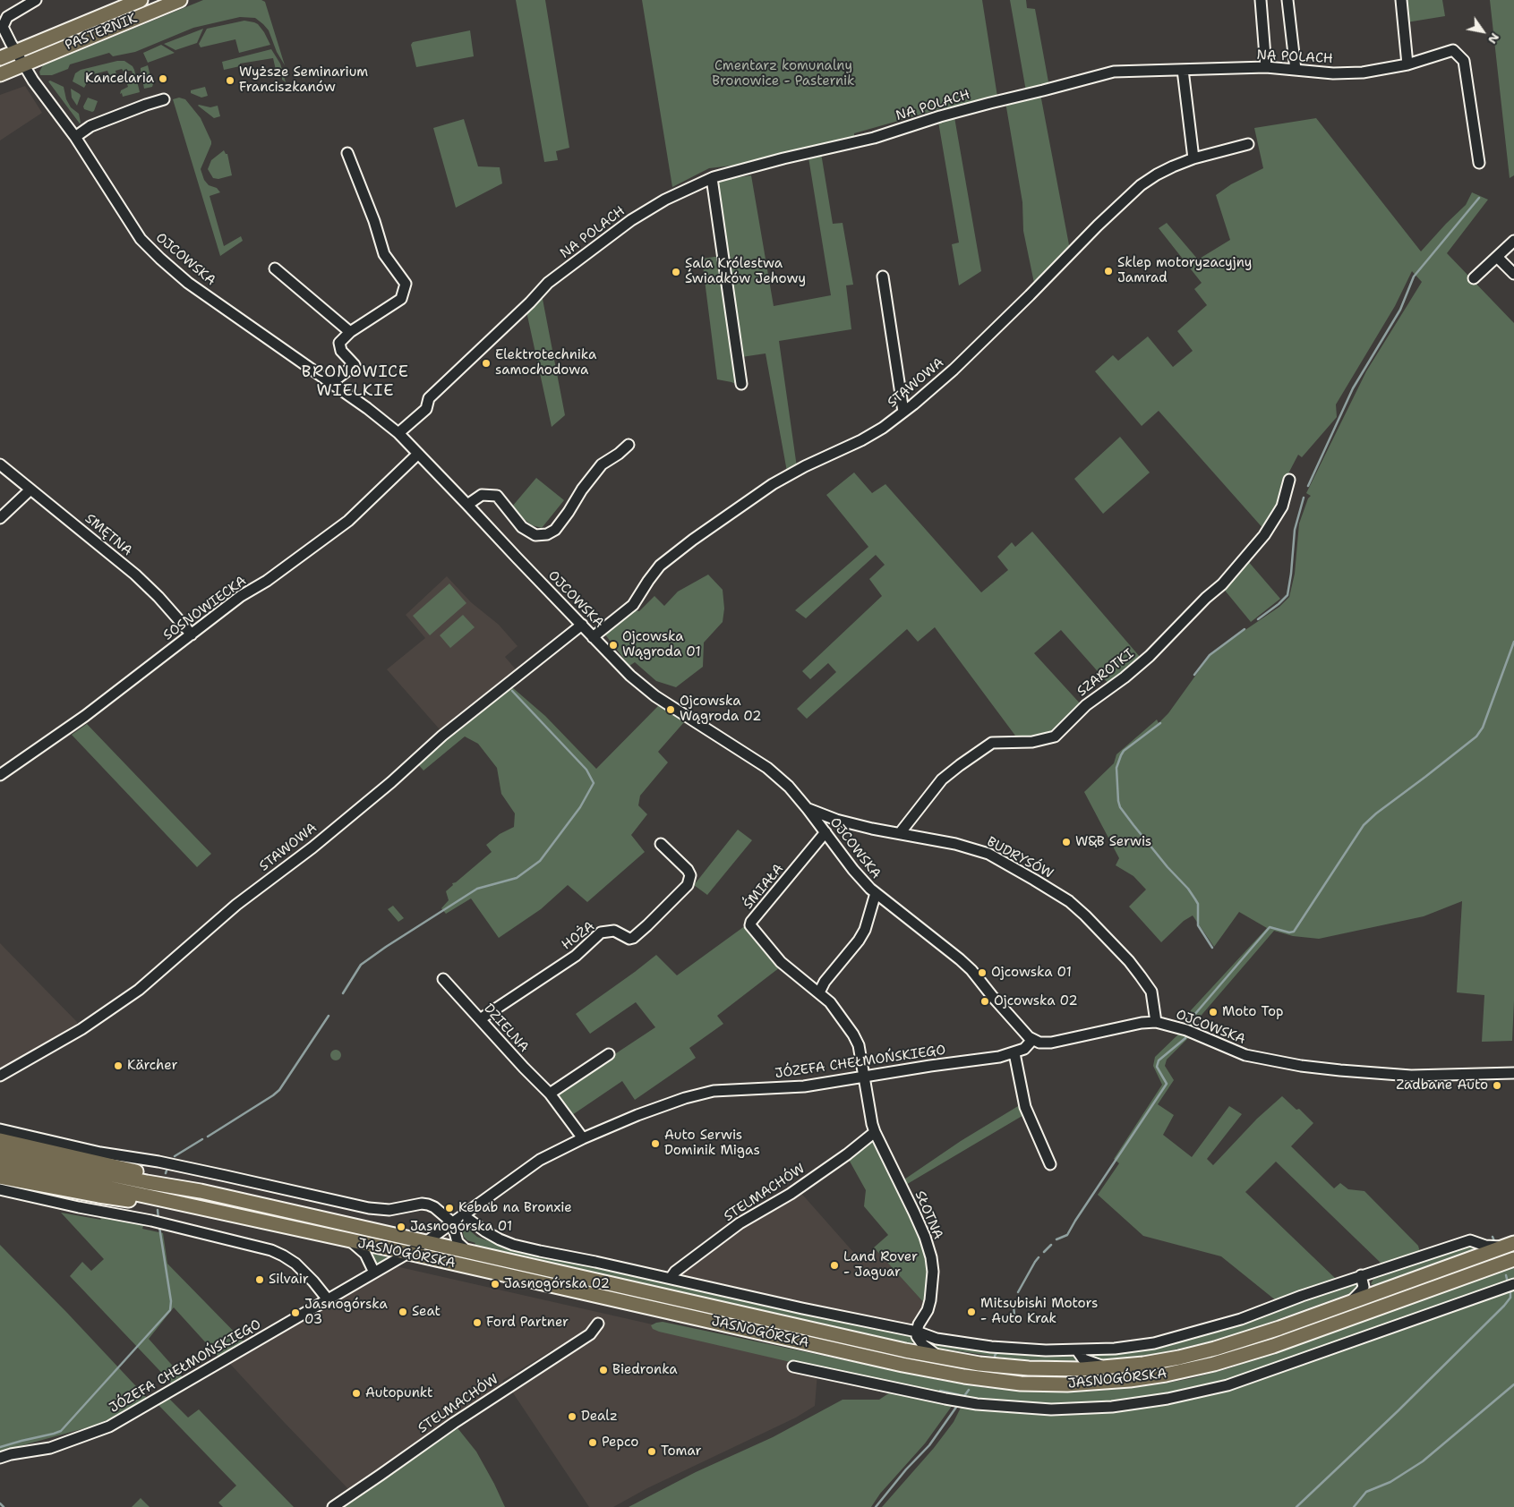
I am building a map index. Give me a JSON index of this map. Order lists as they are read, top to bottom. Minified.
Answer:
{"streets":{"main road":["PASTERNIK","JASNOGÓRSKA"],"street":["NA POLACH","OJCOWSKA","STAWOWA","SMĘTNA","SOSNOWIECKA","SZAROTKI","BUDRYSÓW","ŚMIAŁA","HOŻA","DZIELNA","JÓZEFA CHEŁMOŃSKIEGO","STELMACHÓW","SŁOTNA"]},"crossings":[["PASTERNIK","OJCOWSKA"],["NA POLACH","OJCOWSKA"],["OJCOWSKA","STAWOWA"],["OJCOWSKA","SOSNOWIECKA"],["OJCOWSKA","BUDRYSÓW"],["OJCOWSKA","ŚMIAŁA"],["OJCOWSKA","JÓZEFA CHEŁMOŃSKIEGO"],["SMĘTNA","SOSNOWIECKA"],["SZAROTKI","BUDRYSÓW"],["ŚMIAŁA","JÓZEFA CHEŁMOŃSKIEGO"],["ŚMIAŁA","SŁOTNA"],["HOŻA","DZIELNA"],["DZIELNA","JÓZEFA CHEŁMOŃSKIEGO"],["JÓZEFA CHEŁMOŃSKIEGO","SŁOTNA"],["JÓZEFA CHEŁMOŃSKIEGO","JASNOGÓRSKA"],["STELMACHÓW","SŁOTNA"]],"districts":["BRONOWICE WIELKIE"],"parks":["Cmentarz komunalny Bronowice - Pasternik"],"places":["Kancelaria","Wyższe Seminarium Franciszkanów","Sklep motoryzacyjny Jamrad","Sala Królestwa Świadków Jehowy","Elektrotechnika samochodowa","Ojcowska Wągroda 01","Ojcowska Wągroda 02","W&B Serwis","Ojcowska 01","Ojcowska 02","Moto Top","Kärcher","Zadbane Auto","Auto Serwis Dominik Migas","Kebab na Bronxie","Jasnogórska 01","Land Rover - Jaguar","Silvair","Jasnogórska 02","Seat","Mitsubishi Motors - Auto Krak","Jasnogórska 03","Ford Partner","Biedronka","Autopunkt","Dealz","Pepco","Tomar"],"north":"bottom right"}
